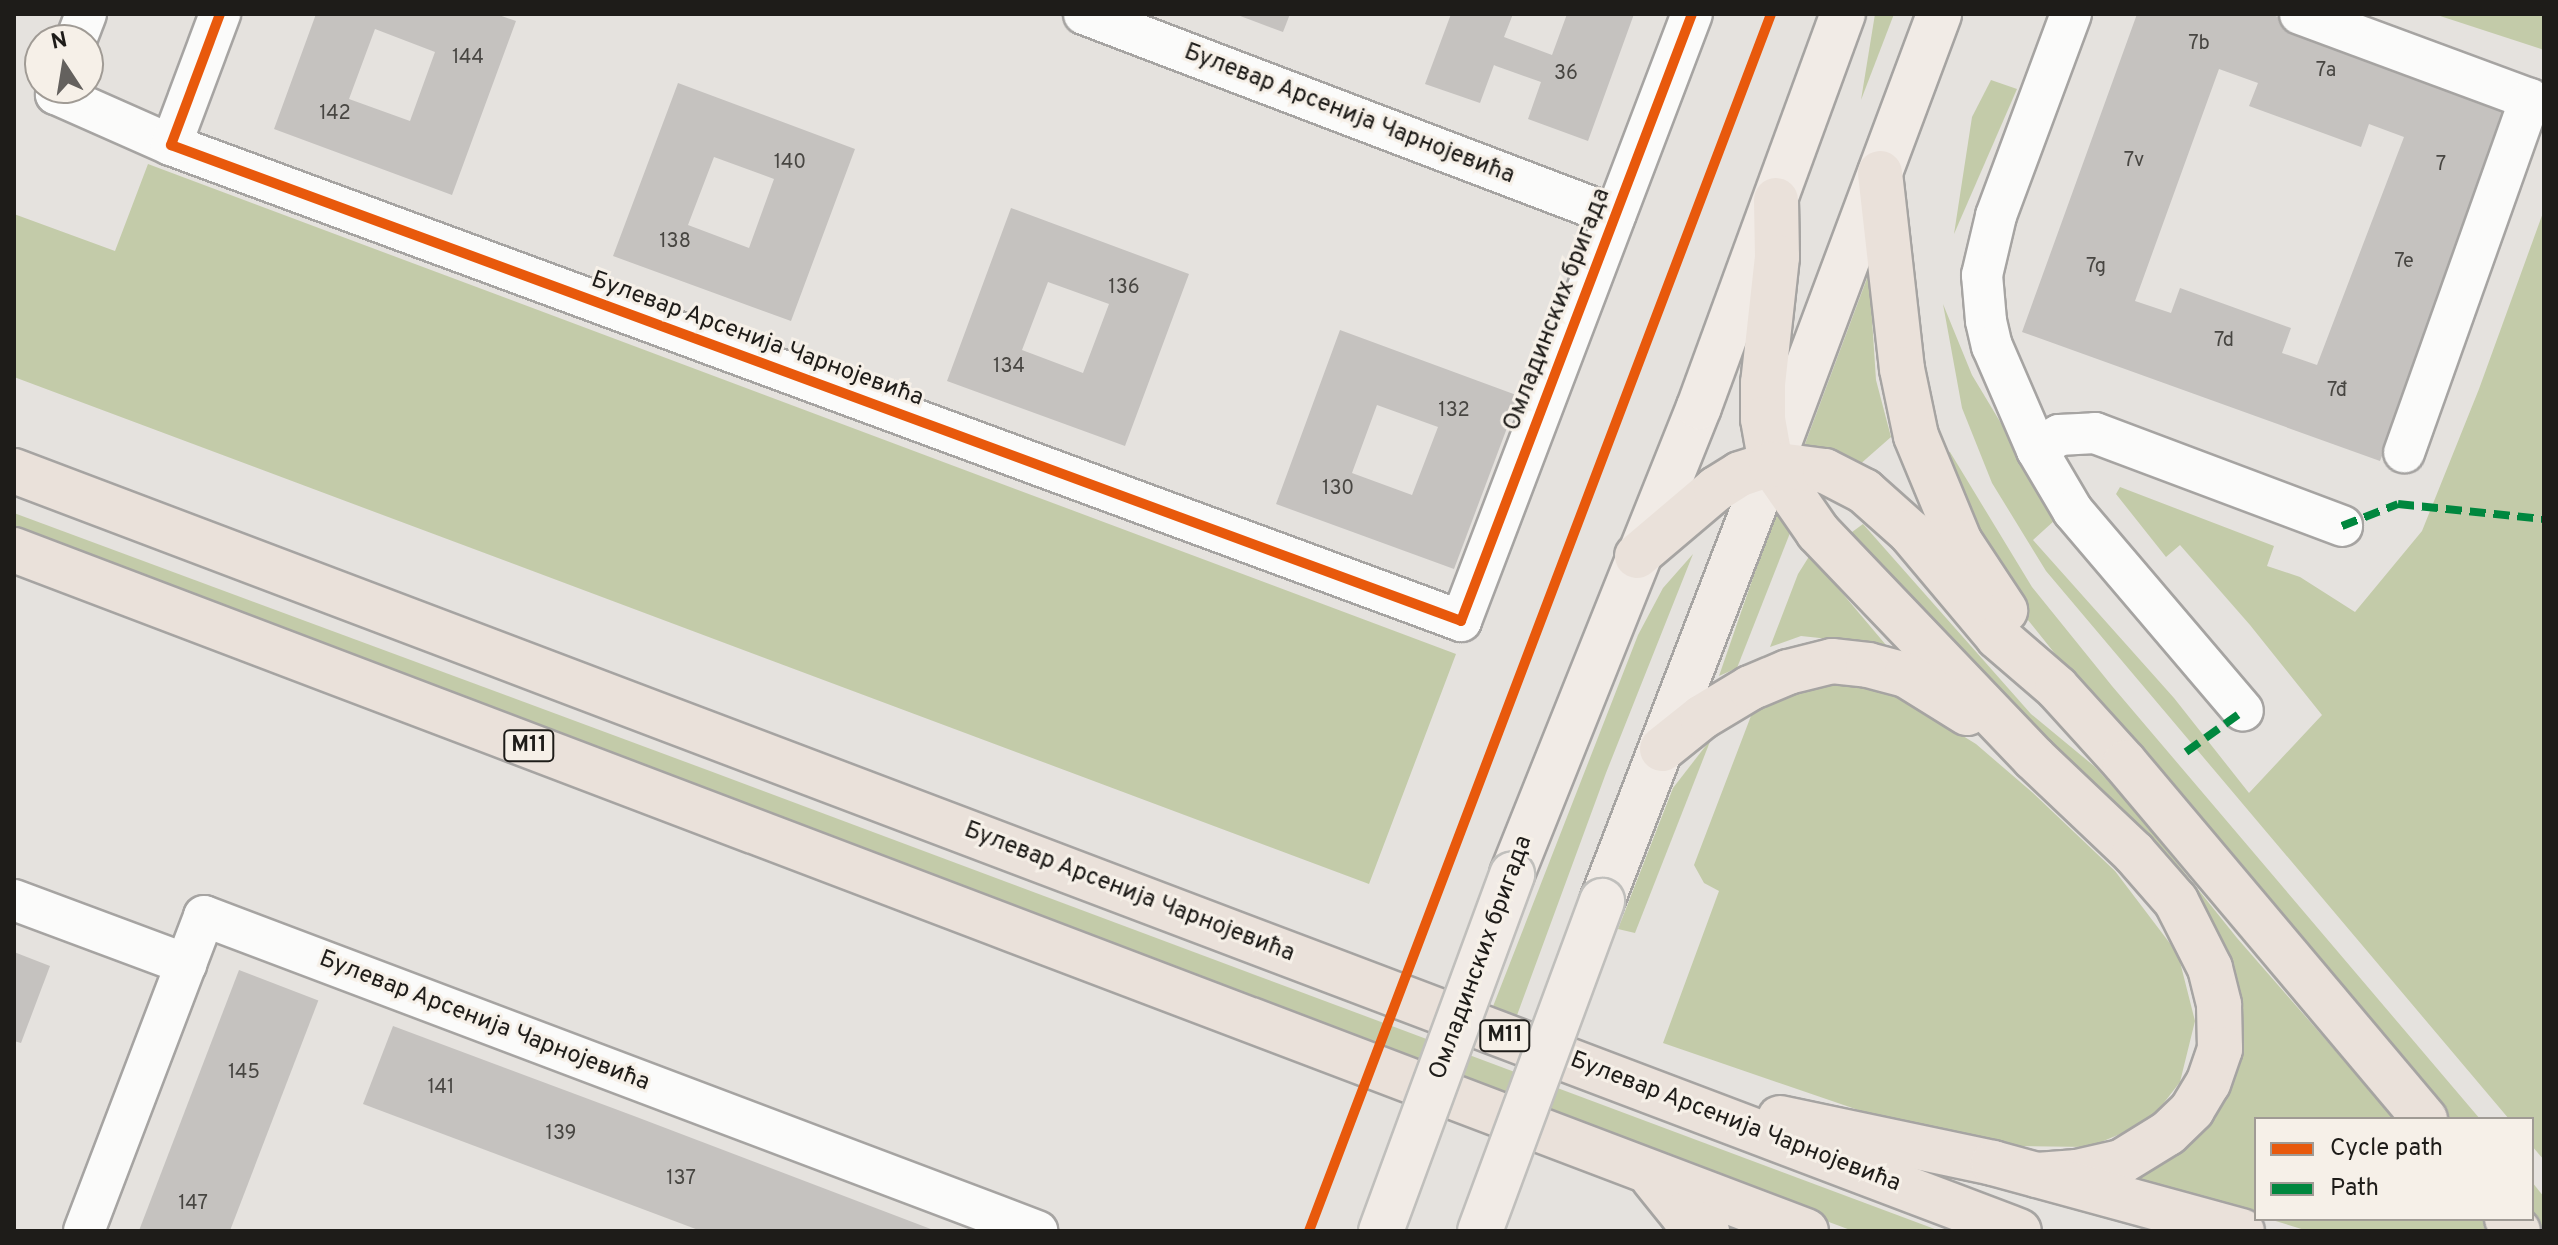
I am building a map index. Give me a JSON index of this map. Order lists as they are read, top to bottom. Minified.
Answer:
{"streets":{"highway":["Булевар Арсенија Чарнојевића","M11"],"main road":["Омладинских бригада"]},"crossings":[["Булевар Арсенија Чарнојевића","Омладинских бригада"]],"house_numbers":["7b","144","7a","36","142","7v","140","7","138","7e","7g","136","7d","134","7đ","132","130","145","141","139","137","147"],"legend":["Cycle path","Path"],"north":"top"}
